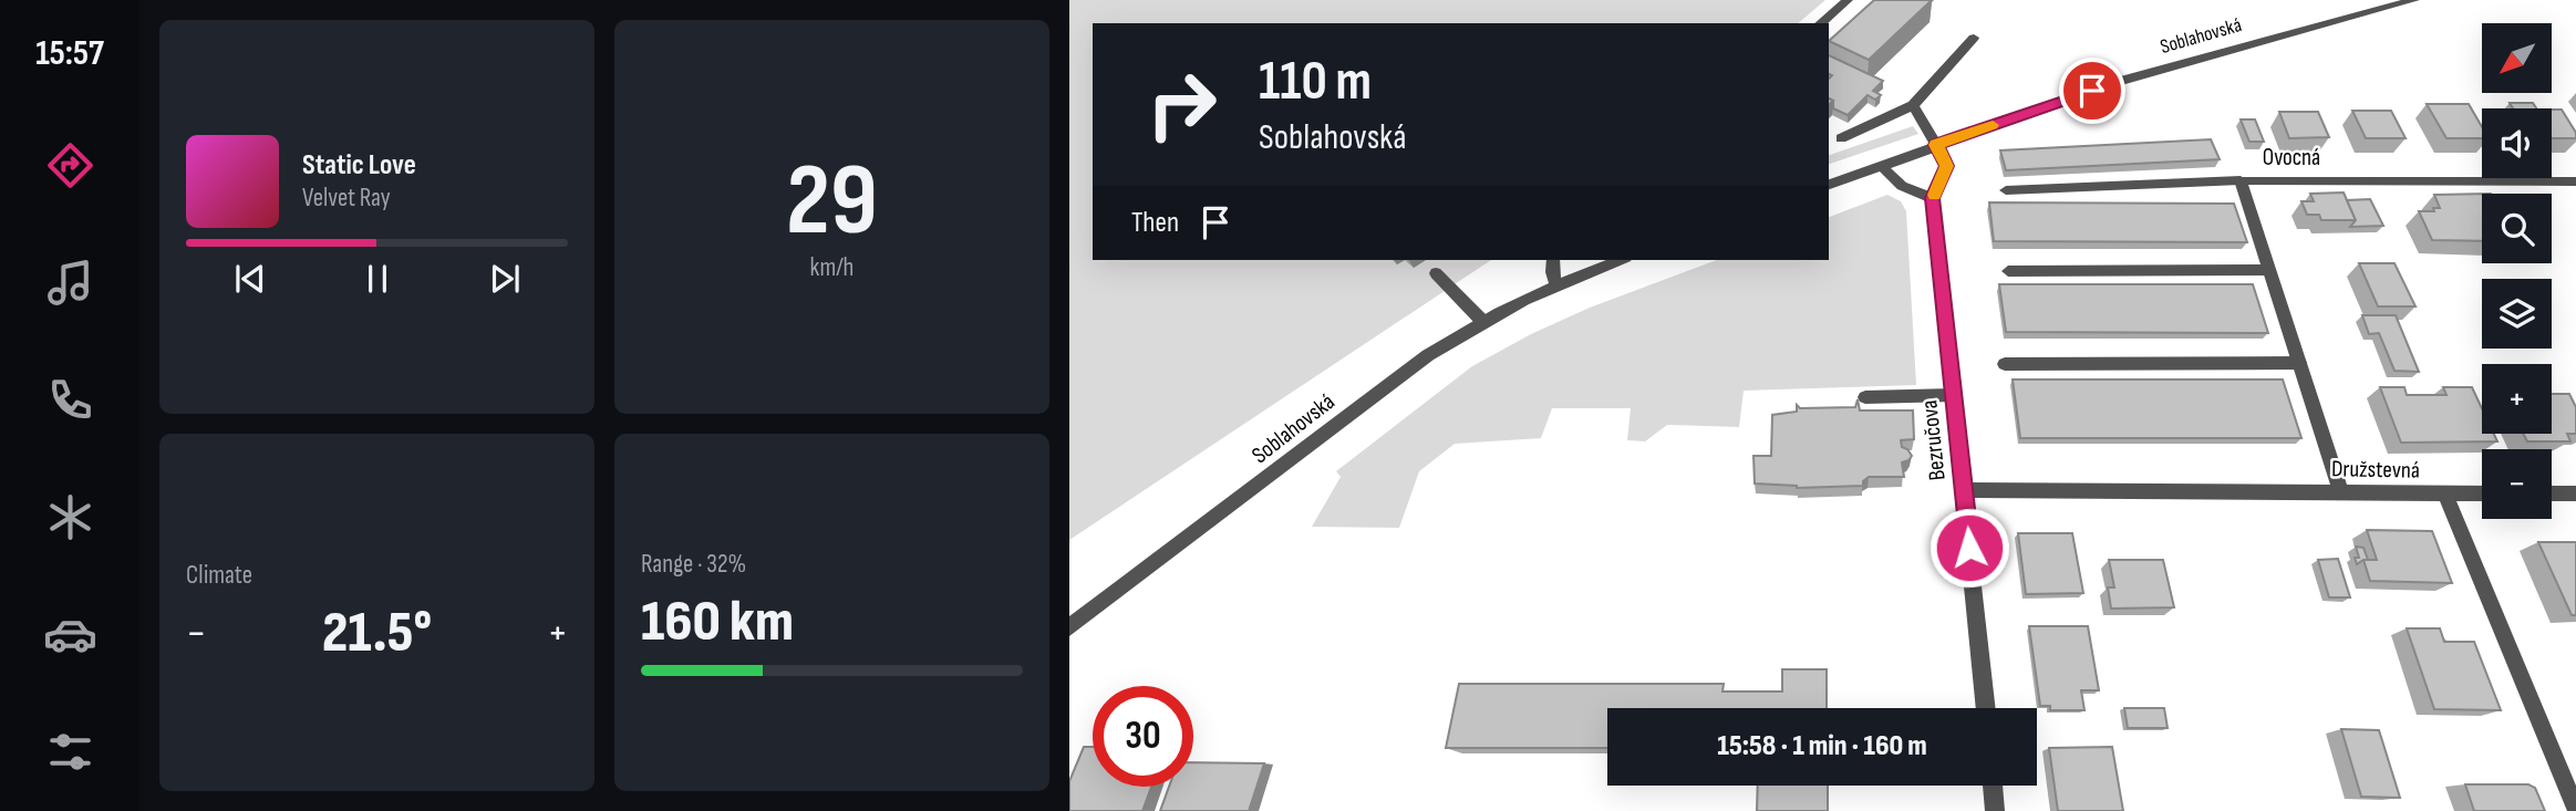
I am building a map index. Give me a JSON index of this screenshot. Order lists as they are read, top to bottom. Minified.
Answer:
{"streets":{"street":["Soblahovská","Ovocná","Bezručova","Družstevná"]},"crossings":[["Soblahovská","Bezručova"],["Ovocná","Družstevná"],["Bezručova","Družstevná"]],"north":"bottom left","page":{"tabs":"15:57","tile":[["29","km/h"],"Climate",["Range · 32%","160 km"]],"map_buttons":["+","−"],"turn":["110 m","Soblahovská"],"song":["Static Love","Velvet Ray"],"then":"Then","heat":["−","21.5°","+"],"limit":"30","trip":"15:58 · 1 min · 160 m"}}
